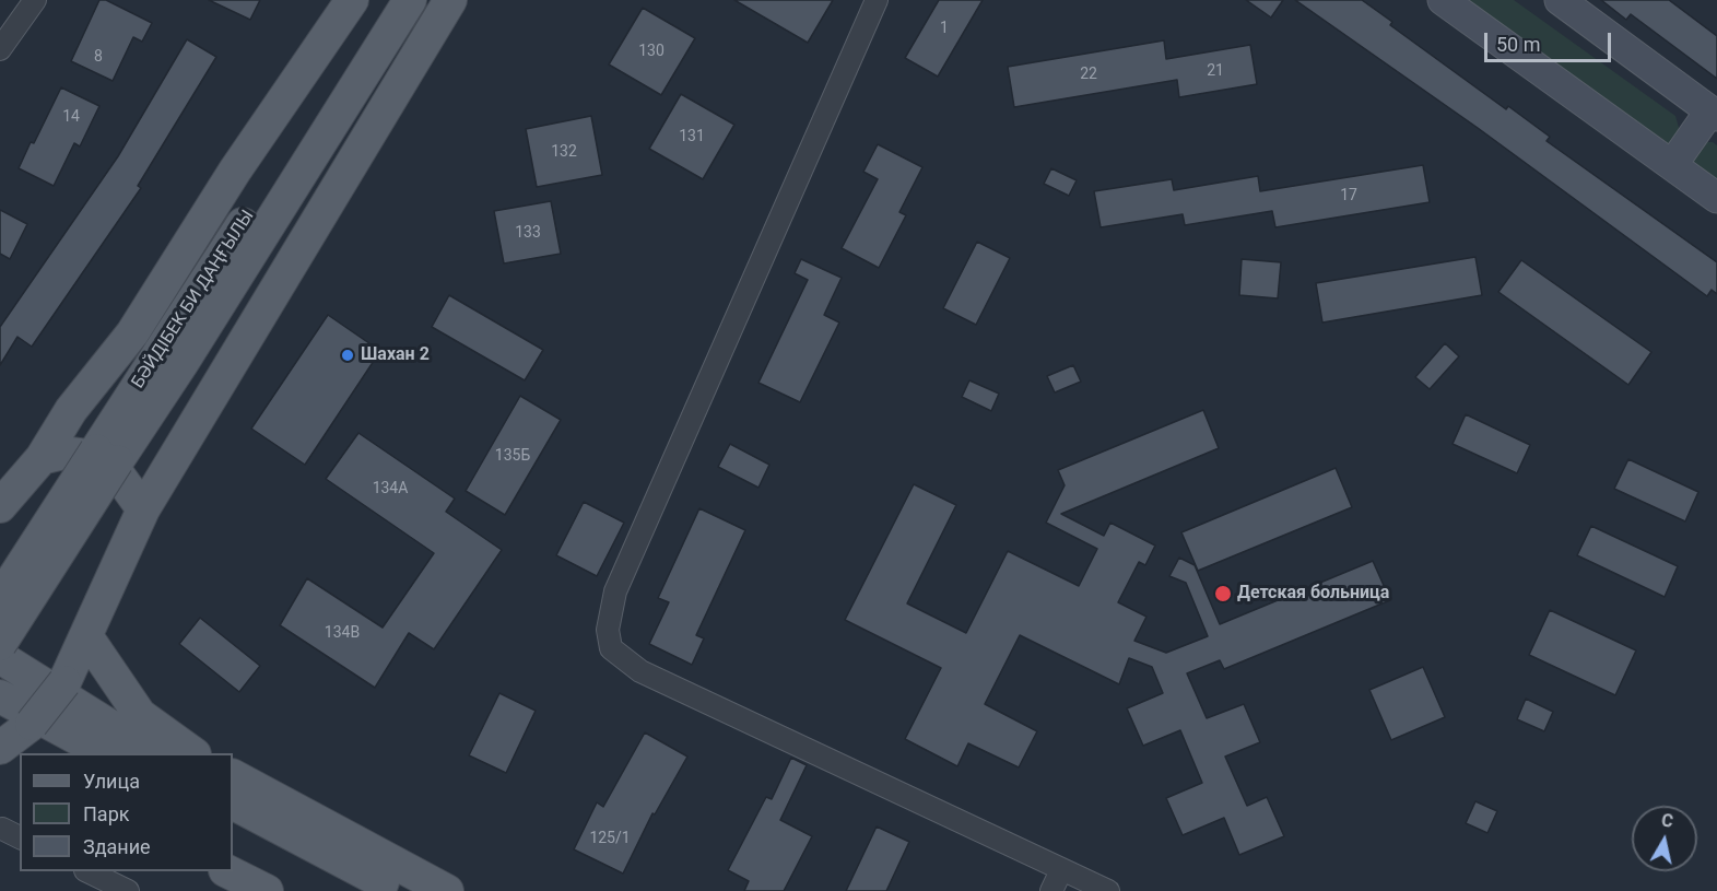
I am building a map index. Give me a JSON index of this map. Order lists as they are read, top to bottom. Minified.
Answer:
{"streets":{"main road":["БӘЙДІБЕК БИ ДАҢҒЫЛЫ"]},"places":["Шахан 2","Детская больница"],"house_numbers":["1","130","8","21","22","14","131","132","17","133","135Б","134А","134В","125/1"],"legend":["Улица","Парк","Здание"],"scale_bar":"50 m","north":"top"}
